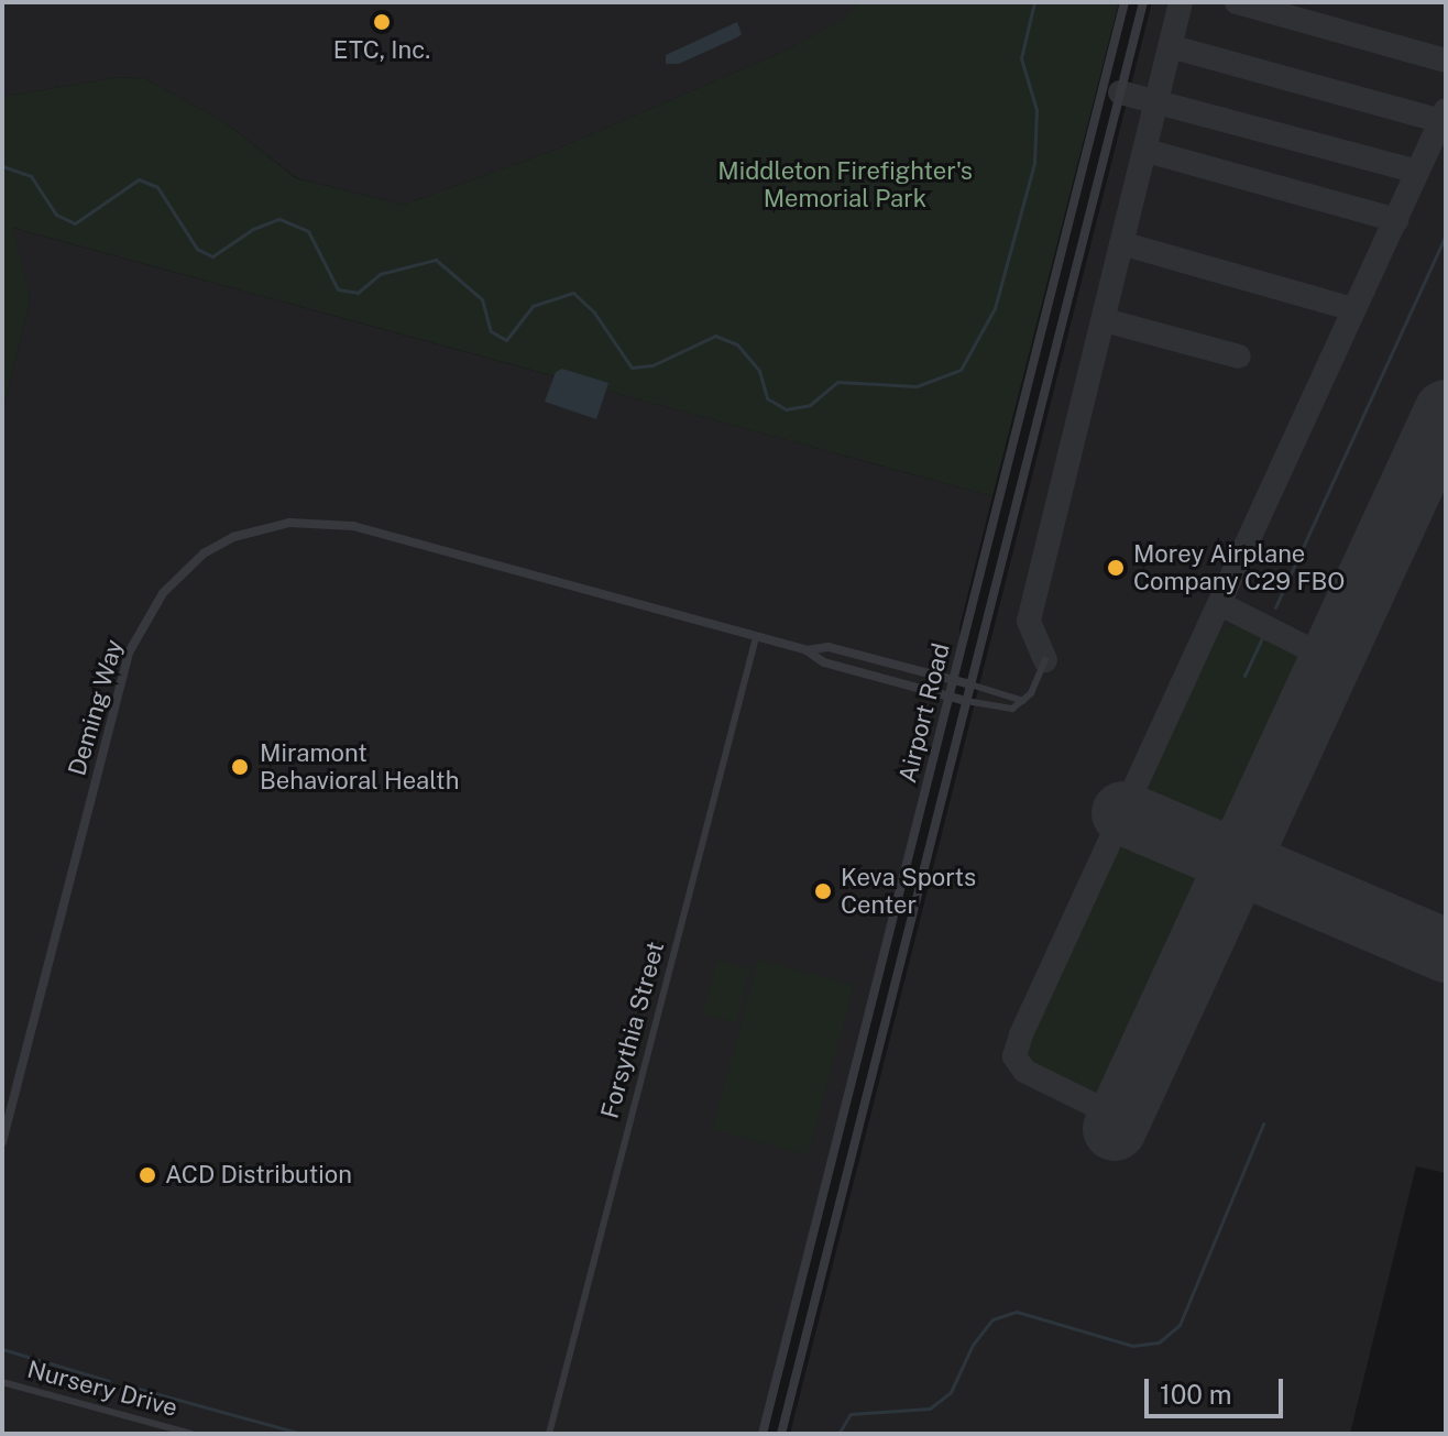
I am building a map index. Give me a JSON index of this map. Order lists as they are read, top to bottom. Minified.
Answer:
{"streets":{"street":["Deming Way","Airport Road","Forsythia Street","Nursery Drive"]},"crossings":[["Deming Way","Airport Road"],["Deming Way","Forsythia Street"]],"parks":["Middleton Firefighter's Memorial Park"],"places":["ETC, Inc.","Morey Airplane Company C29 FBO","Miramont Behavioral Health","Keva Sports Center","ACD Distribution"],"scale_bar":"100 m"}
